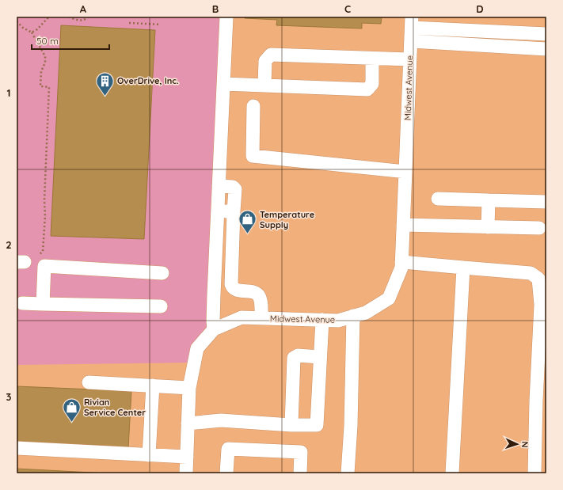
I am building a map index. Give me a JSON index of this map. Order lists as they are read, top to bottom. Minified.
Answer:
{"streets":{"street":["Midwest Avenue"]},"places":{"building":["OverDrive, Inc."],"shop":["Temperature Supply","Rivian Service Center"]},"scale_bar":"50 m","north":"right","grid":{"columns":["A","B","C","D"],"rows":["1","2","3"]}}
